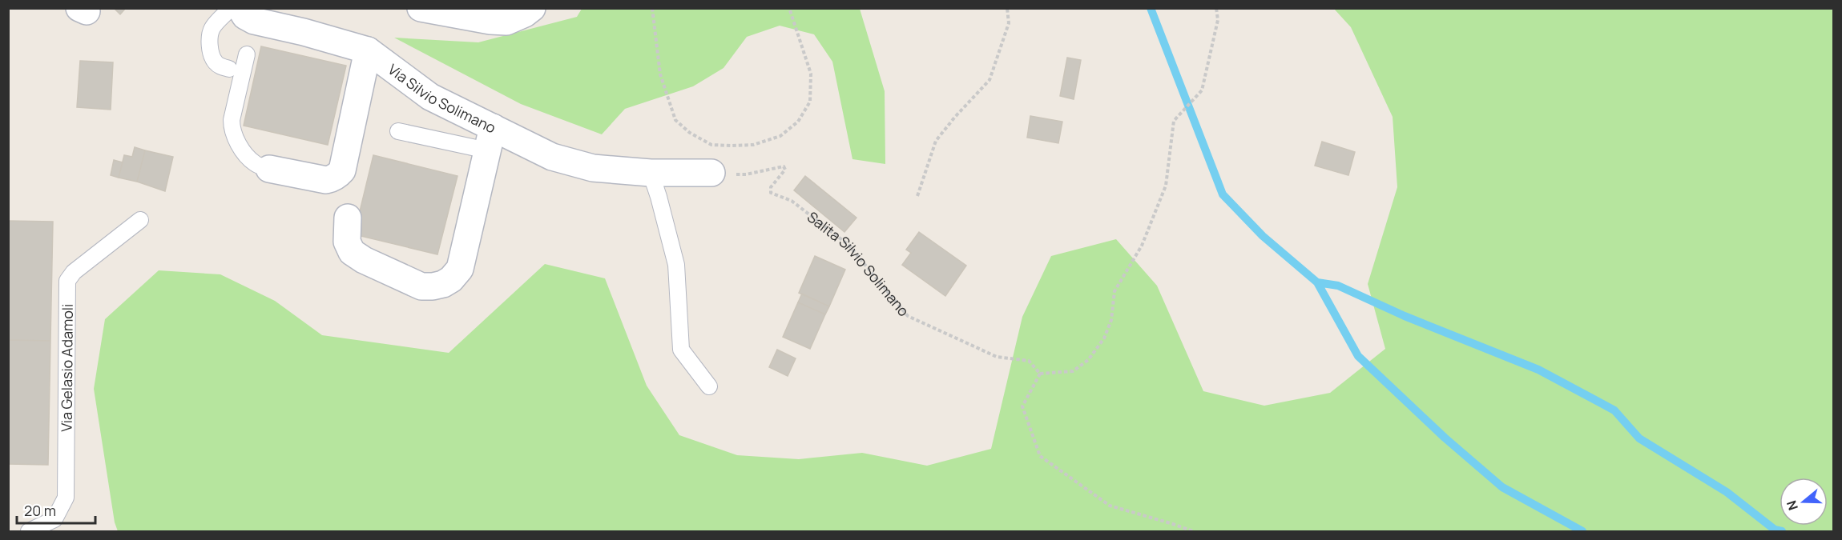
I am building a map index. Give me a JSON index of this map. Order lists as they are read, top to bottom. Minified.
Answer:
{"streets":{"street":["Via Silvio Solimano"],"lane":["Via Gelasio Adamoli"],"path":["Salita Silvio Solimano"]},"scale_bar":"20 m","north":"left"}
